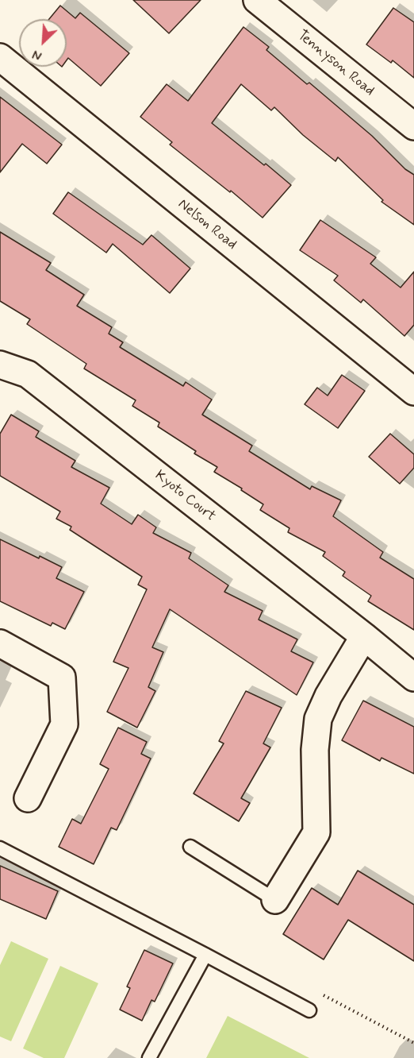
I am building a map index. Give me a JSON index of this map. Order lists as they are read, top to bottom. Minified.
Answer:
{"streets":{"street":["Tennyson Road","Nelson Road","Kyoto Court"]},"north":"bottom left"}
